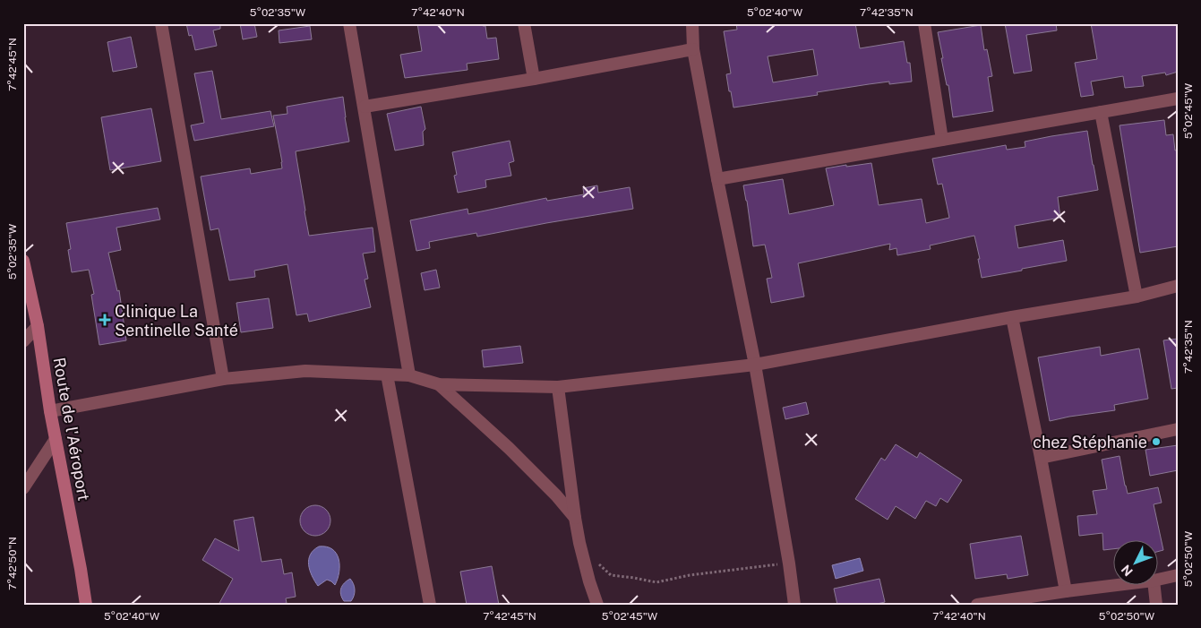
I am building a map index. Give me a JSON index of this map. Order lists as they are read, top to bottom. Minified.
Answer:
{"streets":{"main road":["Route de l'Aéroport"]},"places":{"health":["Clinique La Sentinelle Santé"],"other":["chez Stéphanie"]},"north":"bottom left","coordinates":["5°02'35\"W","7°42'40\"N","5°02'40\"W","7°42'35\"N","7°42'45\"N","5°02'45\"W","5°02'50\"W","7°42'50\"N"]}
